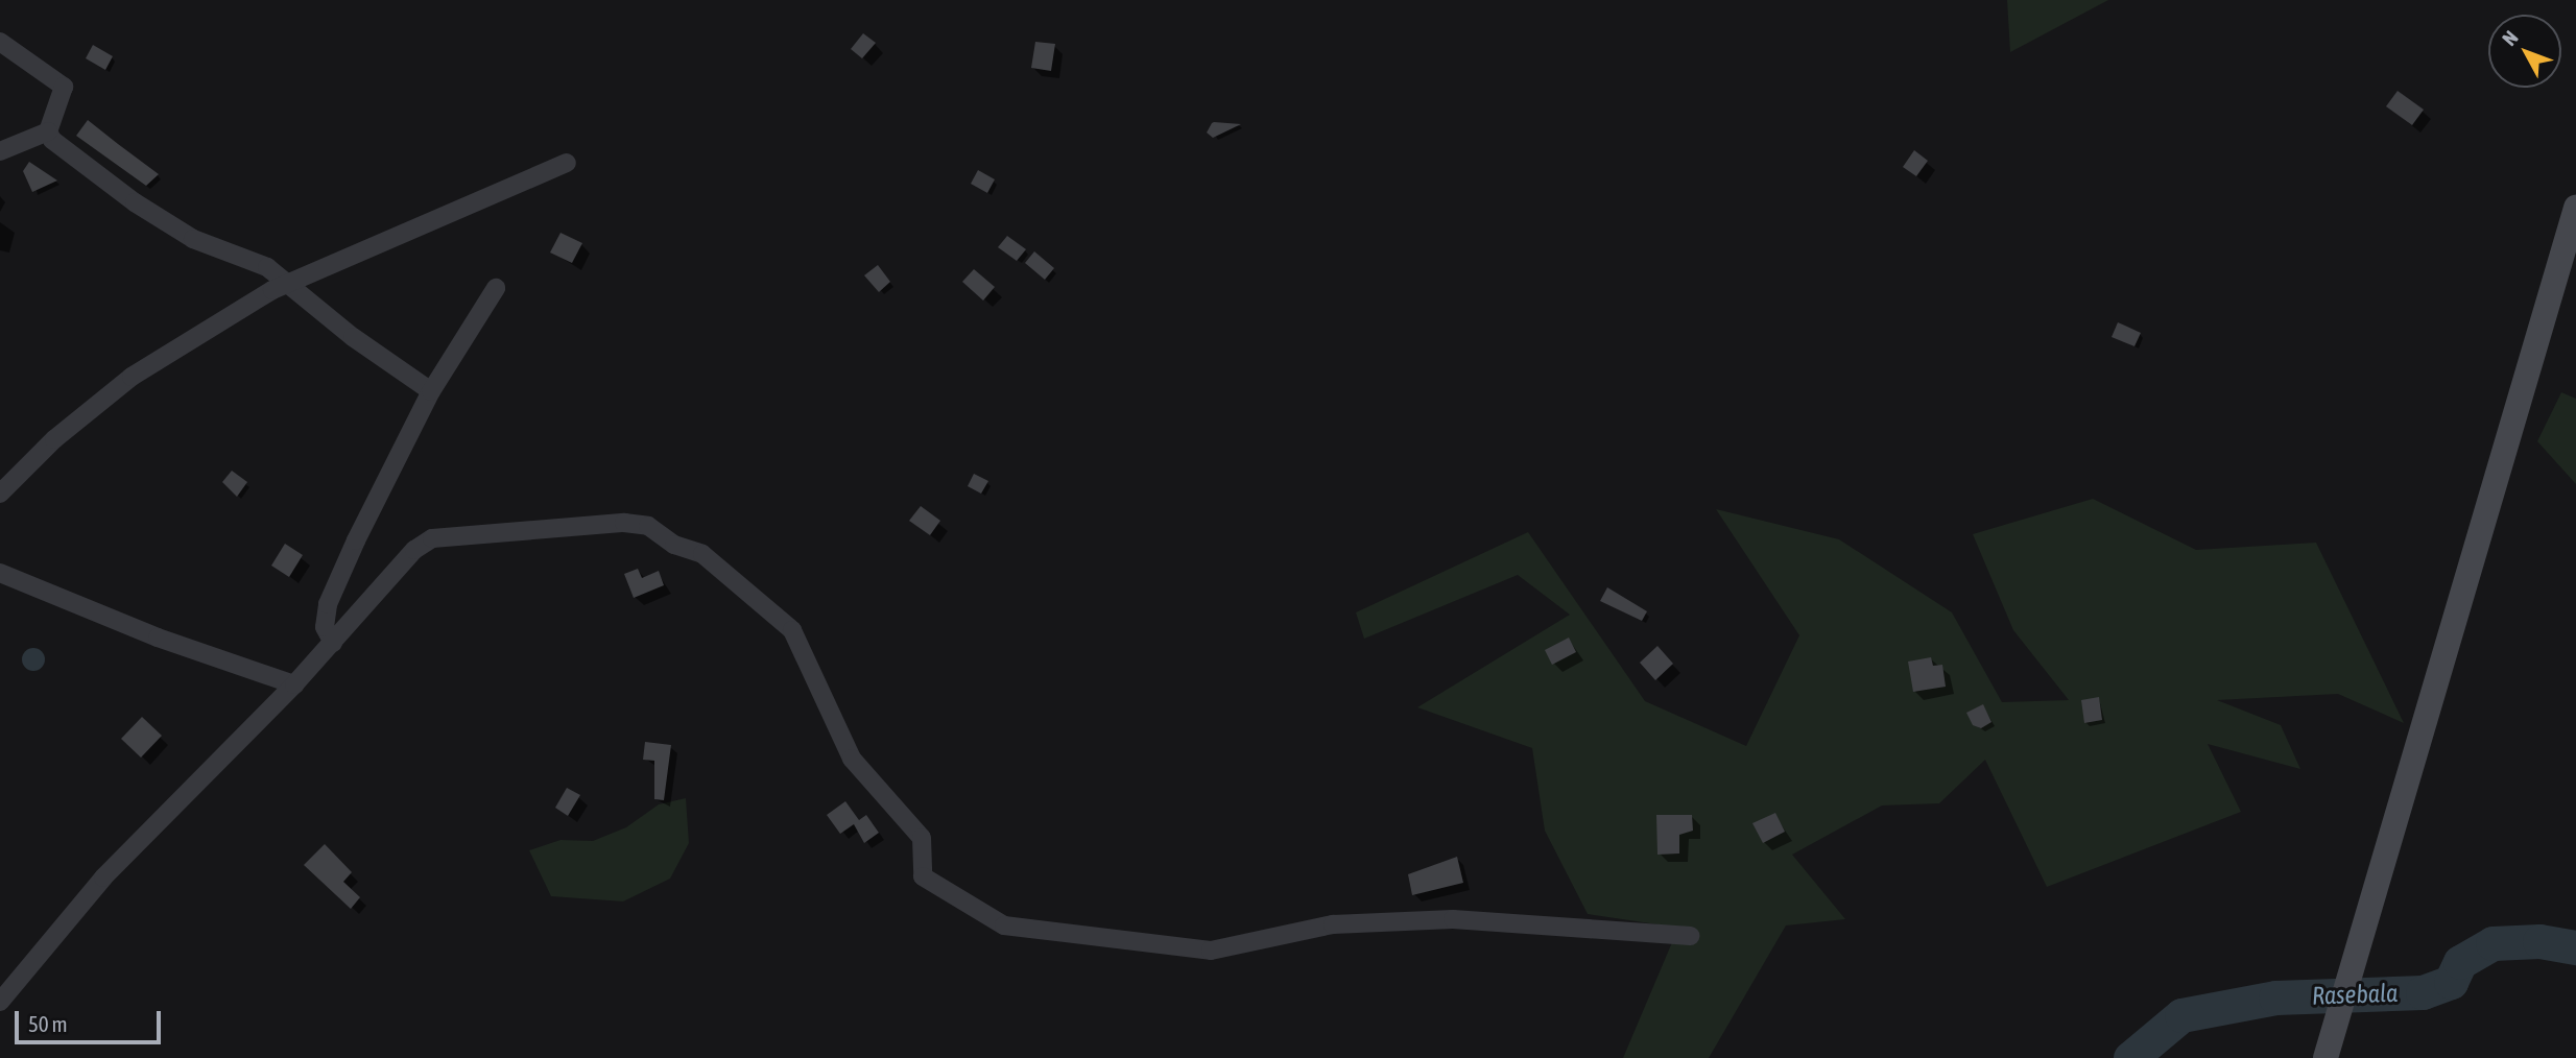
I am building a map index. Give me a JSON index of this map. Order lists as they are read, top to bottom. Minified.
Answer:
{"water":["Rasebala"],"scale_bar":"50 m","north":"top left"}
